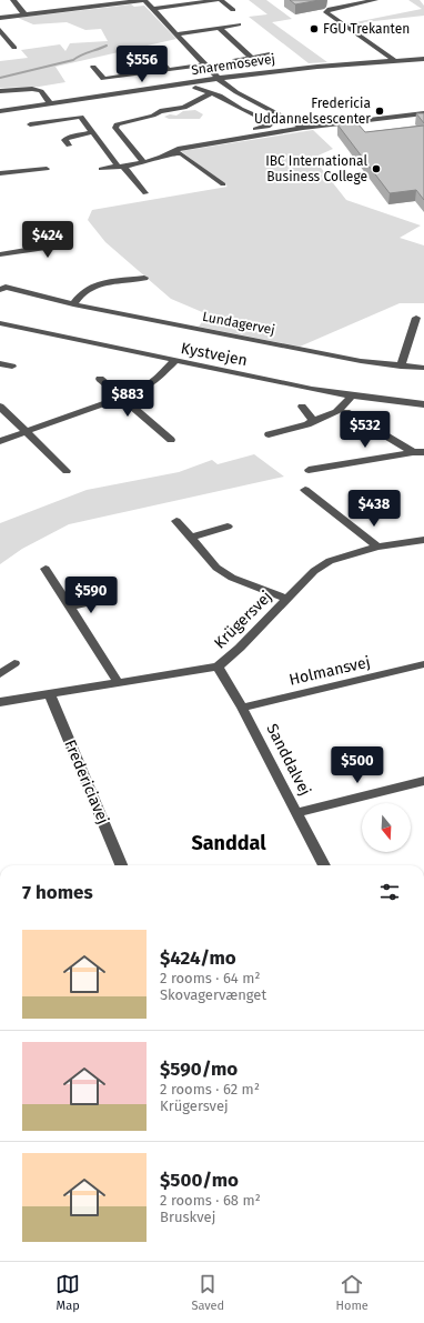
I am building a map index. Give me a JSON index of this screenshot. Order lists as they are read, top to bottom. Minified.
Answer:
{"streets":{"street":["Snaremosevej","Lundagervej","Kystvejen","Krügersvej","Holmansvej","Sanddalvej","Fredericiavej"]},"crossings":[["Krügersvej","Sanddalvej"],["Krügersvej","Fredericiavej"],["Holmansvej","Sanddalvej"]],"districts":["Sanddal"],"places":["FGU Trekanten","Fredericia Uddannelsescenter","IBC International Business College"],"north":"bottom","page":{"price":["$556","$424","$883","$532","$438","$590","$500"],"heading":"7 homes","list":[{"name":"$424/mo","note":"2 rooms · 64 m² · Skovagervænget"},{"name":"$590/mo","note":"2 rooms · 62 m² · Krügersvej"},{"name":"$500/mo","note":"2 rooms · 68 m² · Bruskvej"}],"tabs":["Map","Saved","Home"]}}
